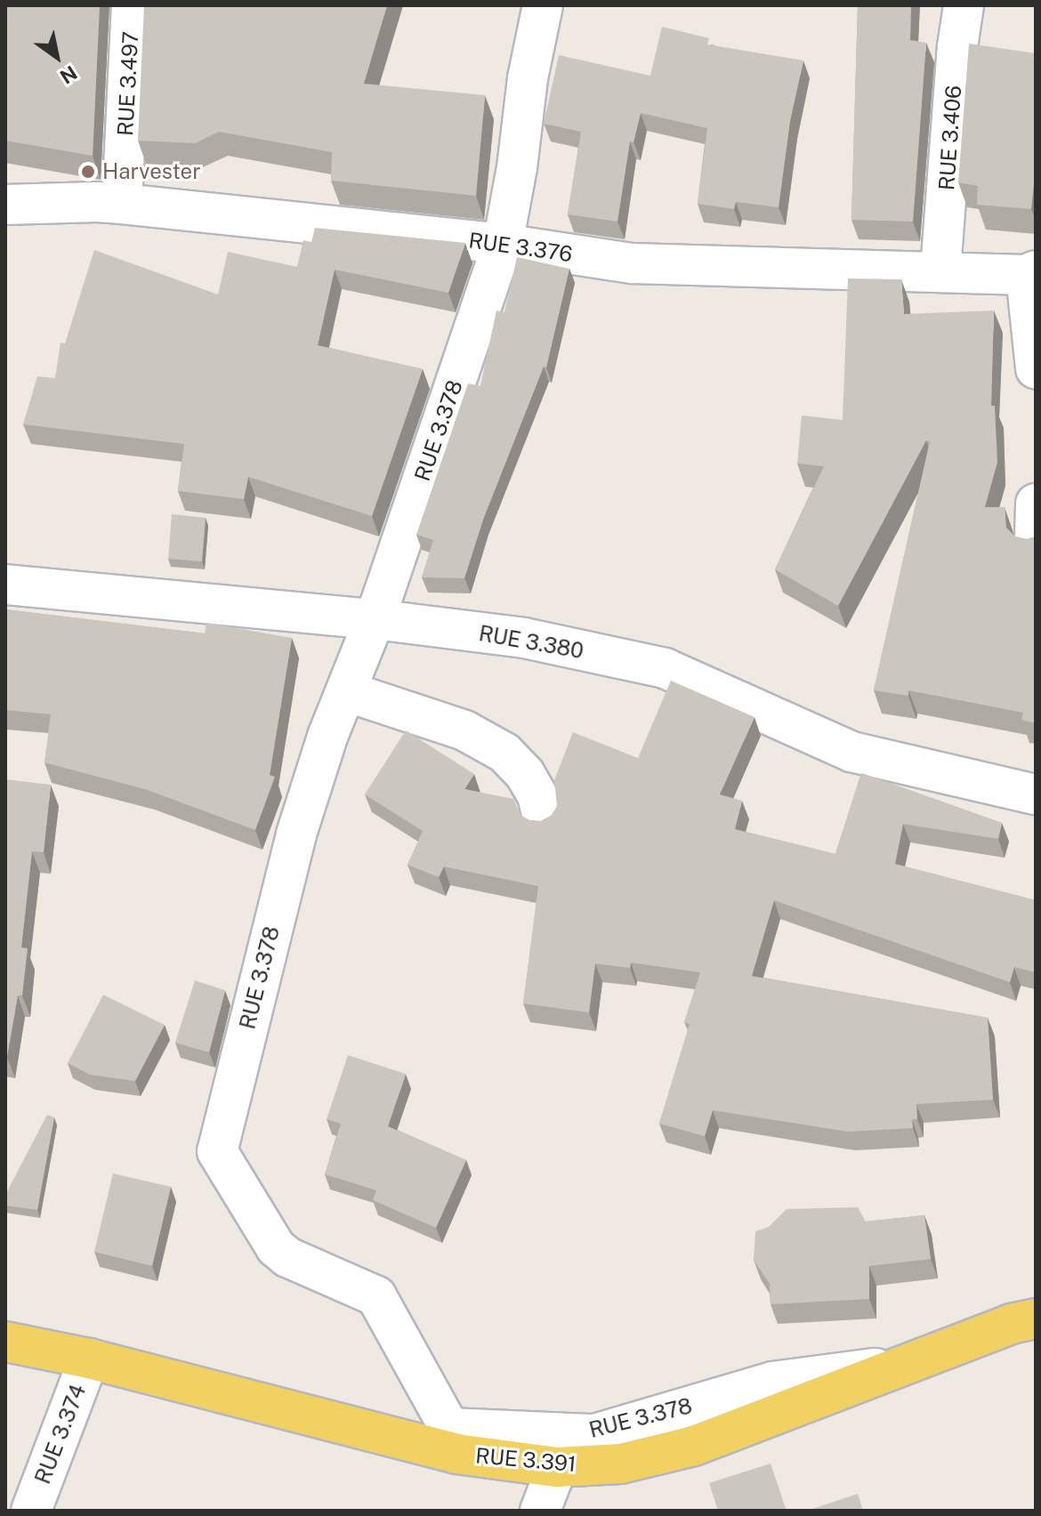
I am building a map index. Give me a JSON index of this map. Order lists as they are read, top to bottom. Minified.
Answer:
{"streets":{"main road":["RUE 3.391"],"street":["RUE 3.497","RUE 3.406","RUE 3.376","RUE 3.378","RUE 3.380","RUE 3.374"]},"crossings":[["RUE 3.497","RUE 3.376"],["RUE 3.406","RUE 3.376"],["RUE 3.376","RUE 3.378"],["RUE 3.378","RUE 3.380"],["RUE 3.378","RUE 3.391"],["RUE 3.374","RUE 3.391"]],"places":["Harvester"],"north":"bottom right"}
